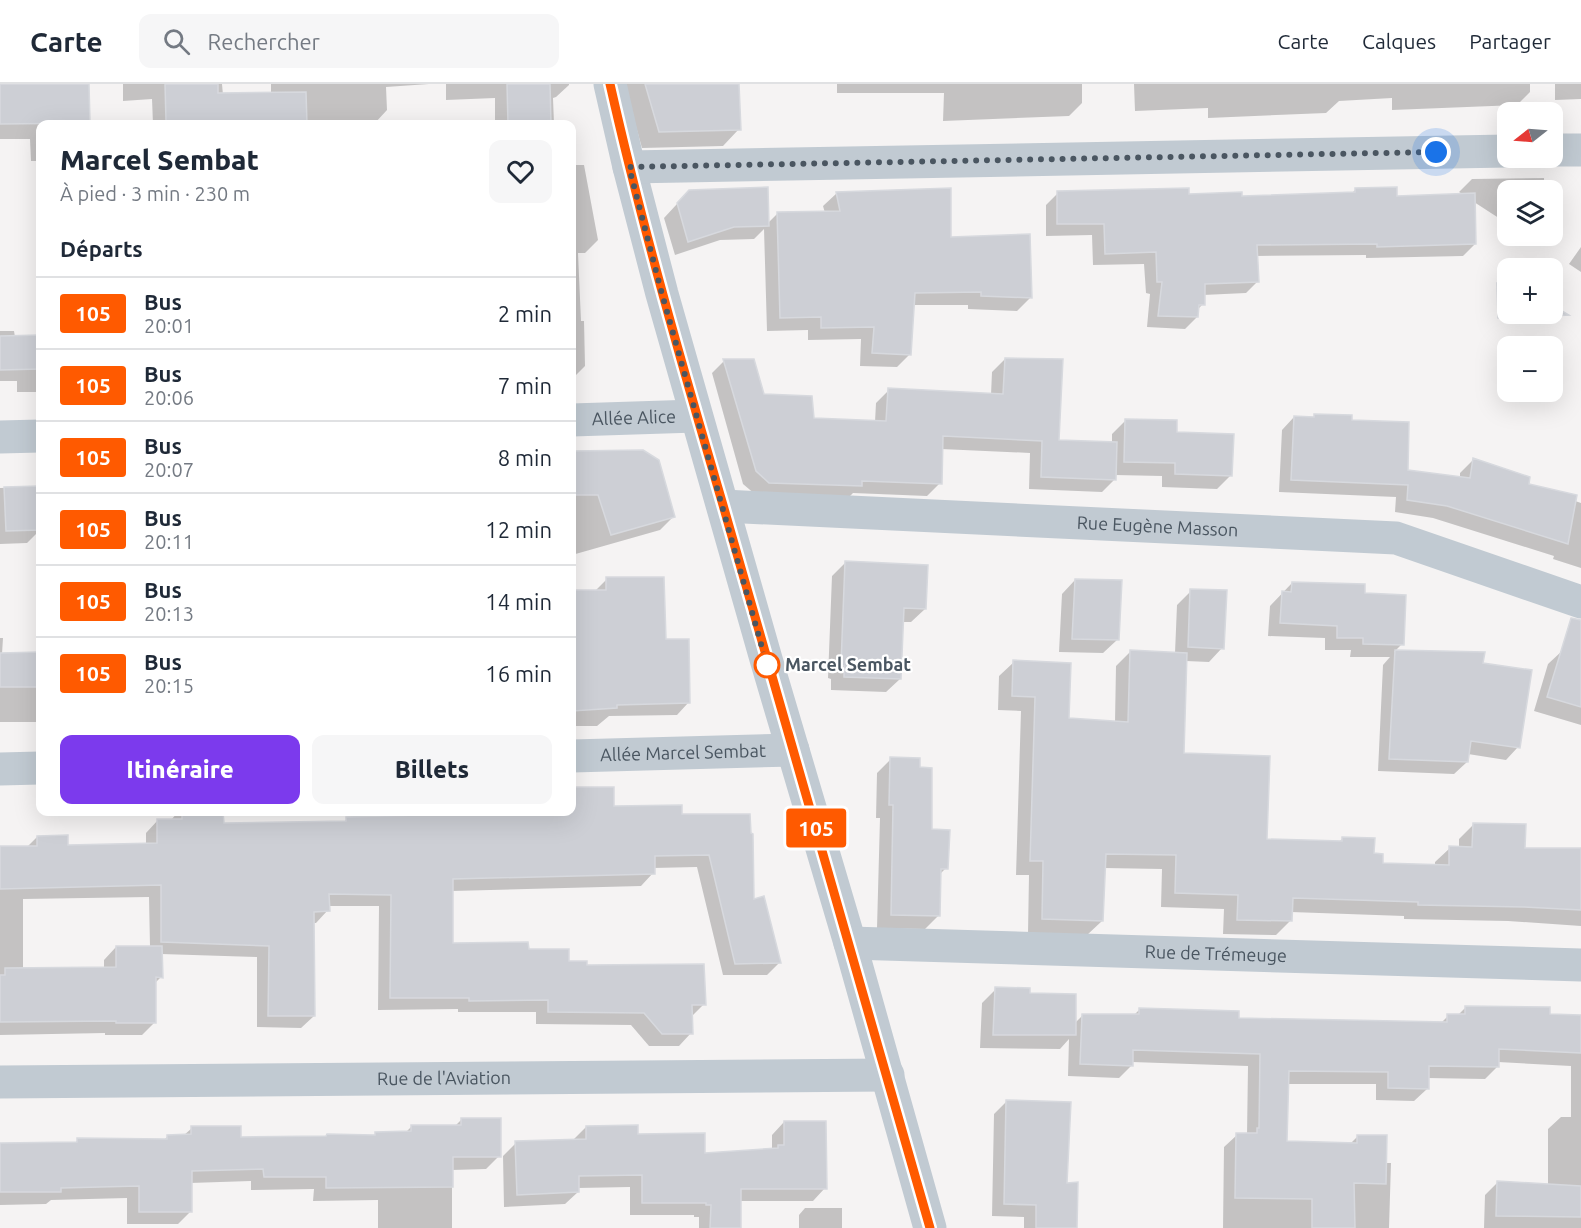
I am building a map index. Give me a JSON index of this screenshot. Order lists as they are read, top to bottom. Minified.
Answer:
{"streets":{"street":["Allée Alice","Rue Eugène Masson","Allée Marcel Sembat","Rue de Trémeuge","Rue de l'Aviation"]},"places":["Marcel Sembat"],"lines":["bus line 105"],"north":"left","page":{"header":"Carte","search":"Rechercher","nav":["Carte","Calques","Partager"],"on_map":"105","map_buttons":["+","−"],"heading":[["Marcel Sembat","À pied · 3 min · 230 m"],"Départs"],"list":[{"mark":"105","name":"Bus","note":"20:01","value":"2 min"},{"mark":"105","name":"Bus","note":"20:06","value":"7 min"},{"mark":"105","name":"Bus","note":"20:07","value":"8 min"},{"mark":"105","name":"Bus","note":"20:11","value":"12 min"},{"mark":"105","name":"Bus","note":"20:13","value":"14 min"},{"mark":"105","name":"Bus","note":"20:15","value":"16 min"}],"buttons":["Itinéraire","Billets"]}}
